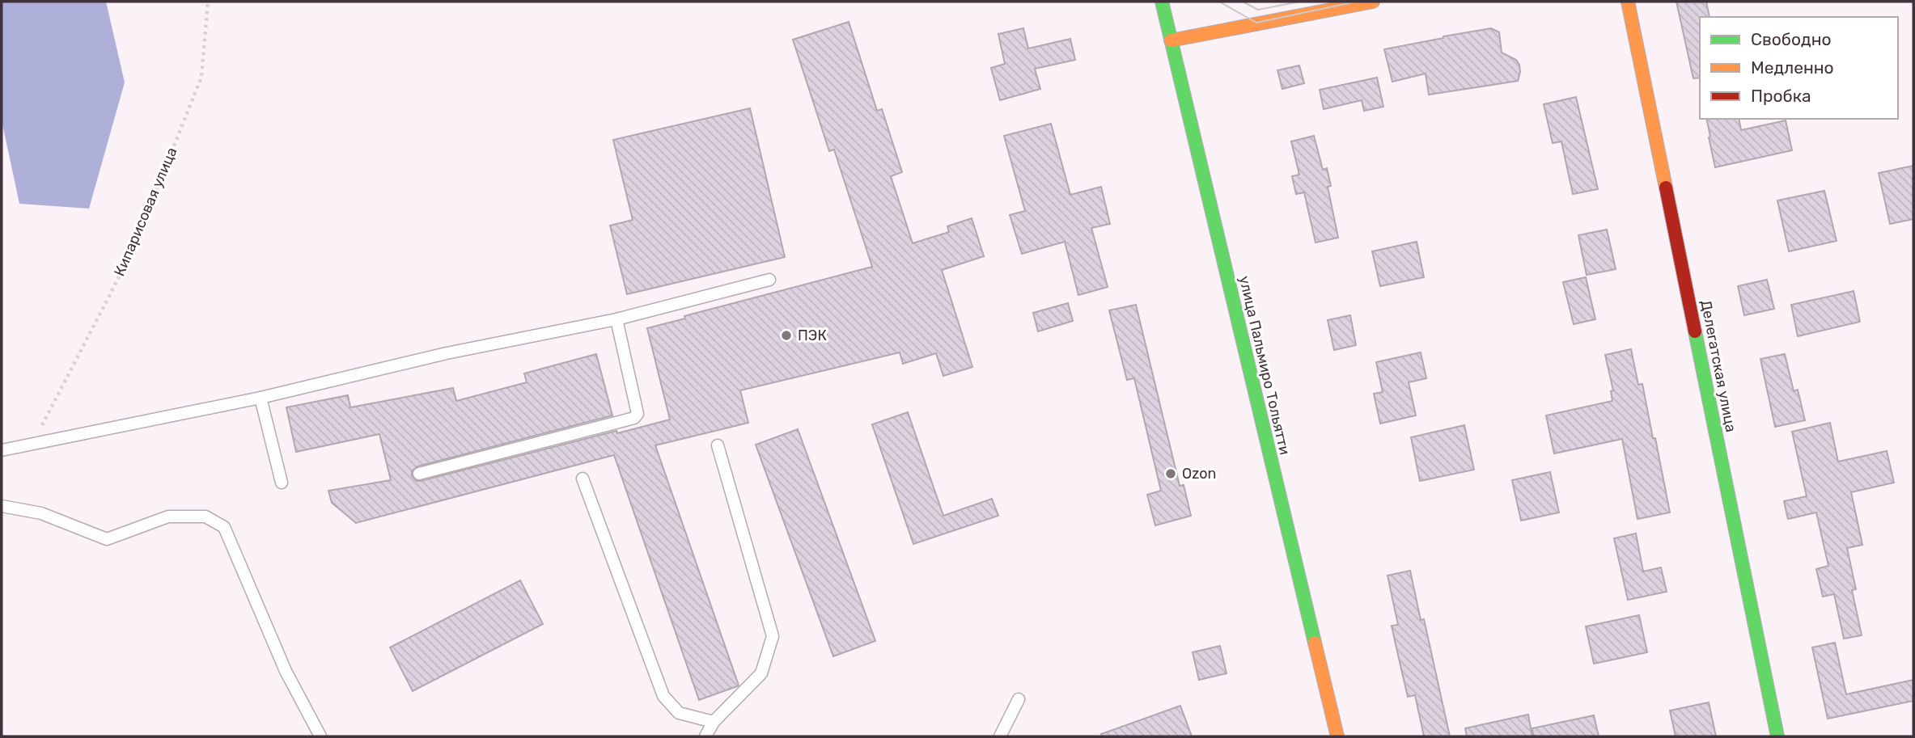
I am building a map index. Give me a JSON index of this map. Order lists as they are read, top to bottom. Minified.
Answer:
{"streets":{"street":["улица Пальмиро Тольятти","Делегатская улица"],"path":["Кипарисовая улица"]},"places":["ПЭК","Ozon"],"legend":["Свободно","Медленно","Пробка"]}
